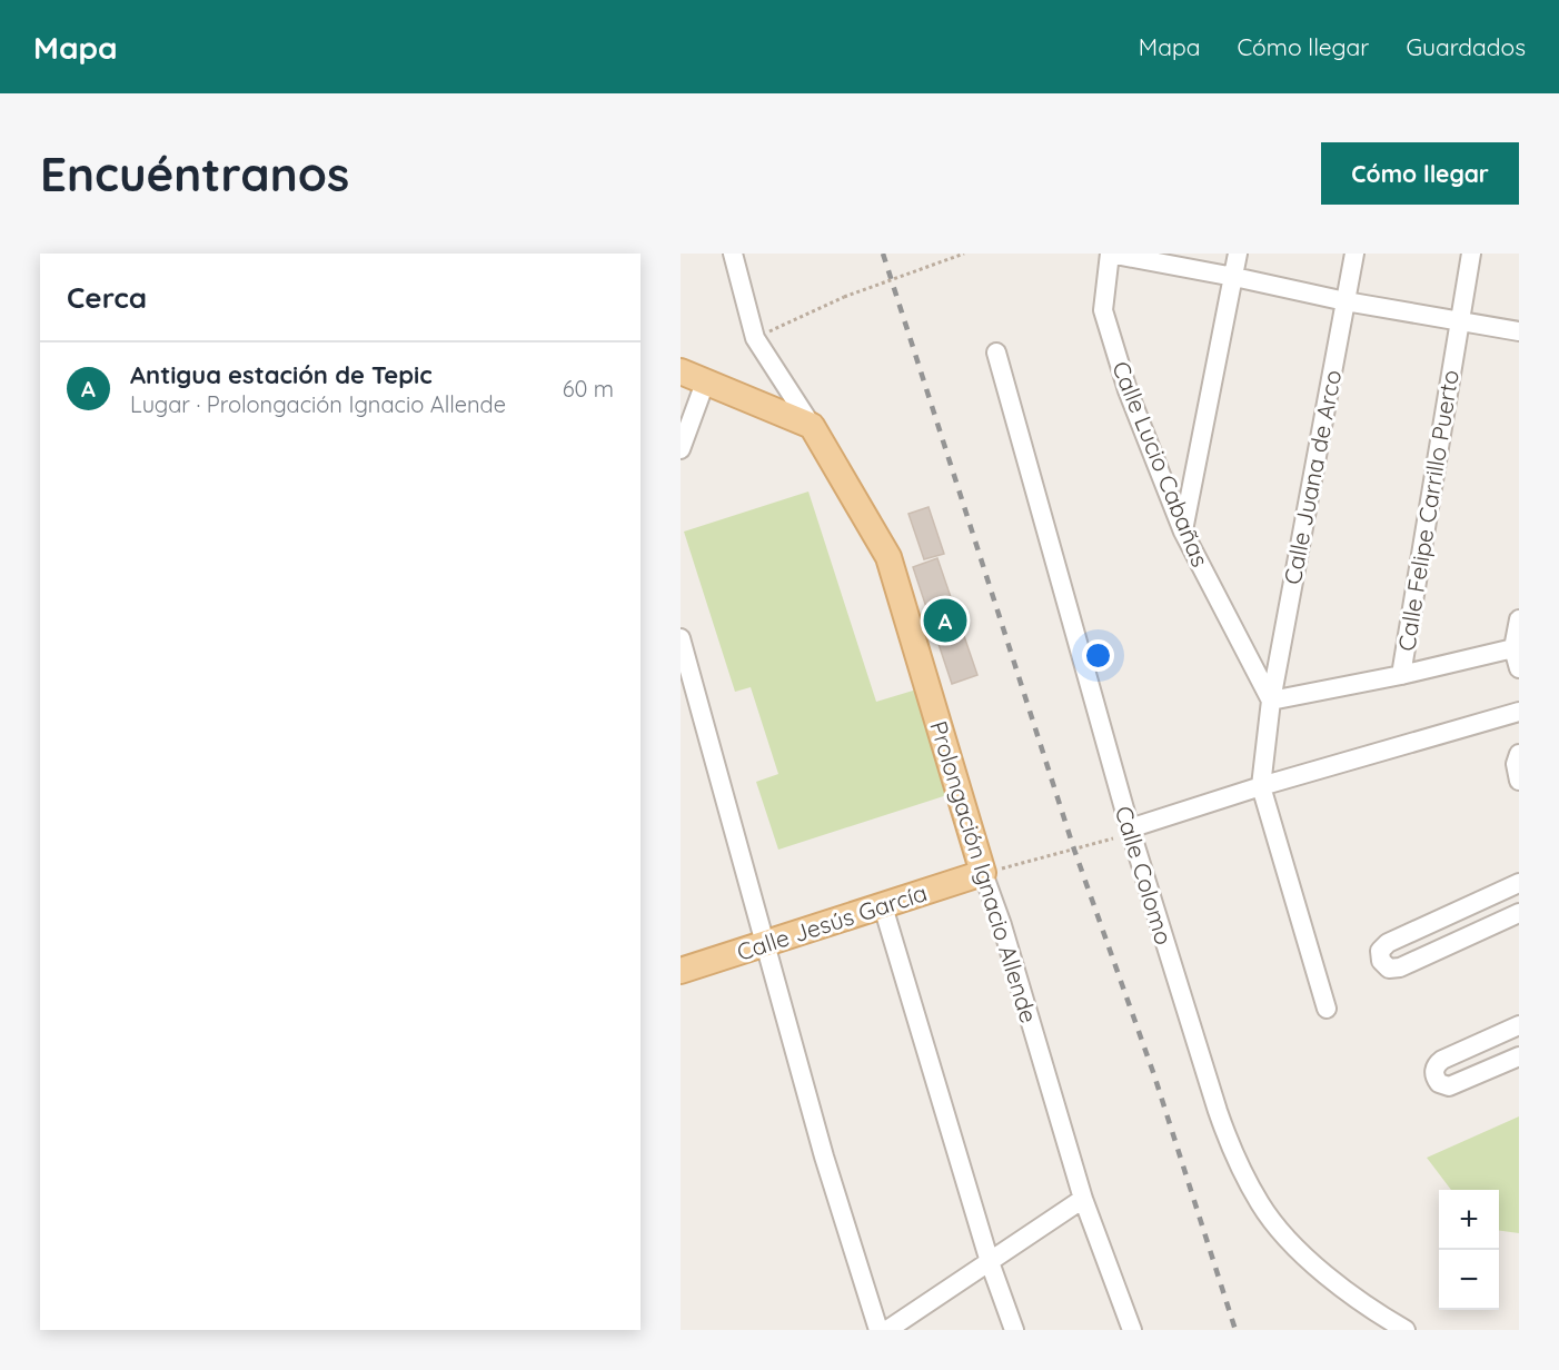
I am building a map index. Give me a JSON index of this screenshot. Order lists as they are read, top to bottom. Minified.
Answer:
{"streets":{"main road":["Prolongación Ignacio Allende","Calle Jesús García"],"street":["Calle Lucio Cabañas","Calle Juana de Arco","Calle Felipe Carrillo Puerto","Calle Colomo"]},"crossings":[["Calle Lucio Cabañas","Calle Juana de Arco"],["Calle Lucio Cabañas","Calle Felipe Carrillo Puerto"],["Calle Juana de Arco","Calle Felipe Carrillo Puerto"],["Prolongación Ignacio Allende","Calle Jesús García"]],"page":{"header":"Mapa","nav":["Mapa","Cómo llegar","Guardados"],"buttons":"Cómo llegar","title":"Encuéntranos","heading":"Cerca","list":[{"mark":"A","name":"Antigua estación de Tepic","note":"Lugar · Prolongación Ignacio Allende","value":"60 m"}],"pins":"A","map_buttons":["+","−"]}}
